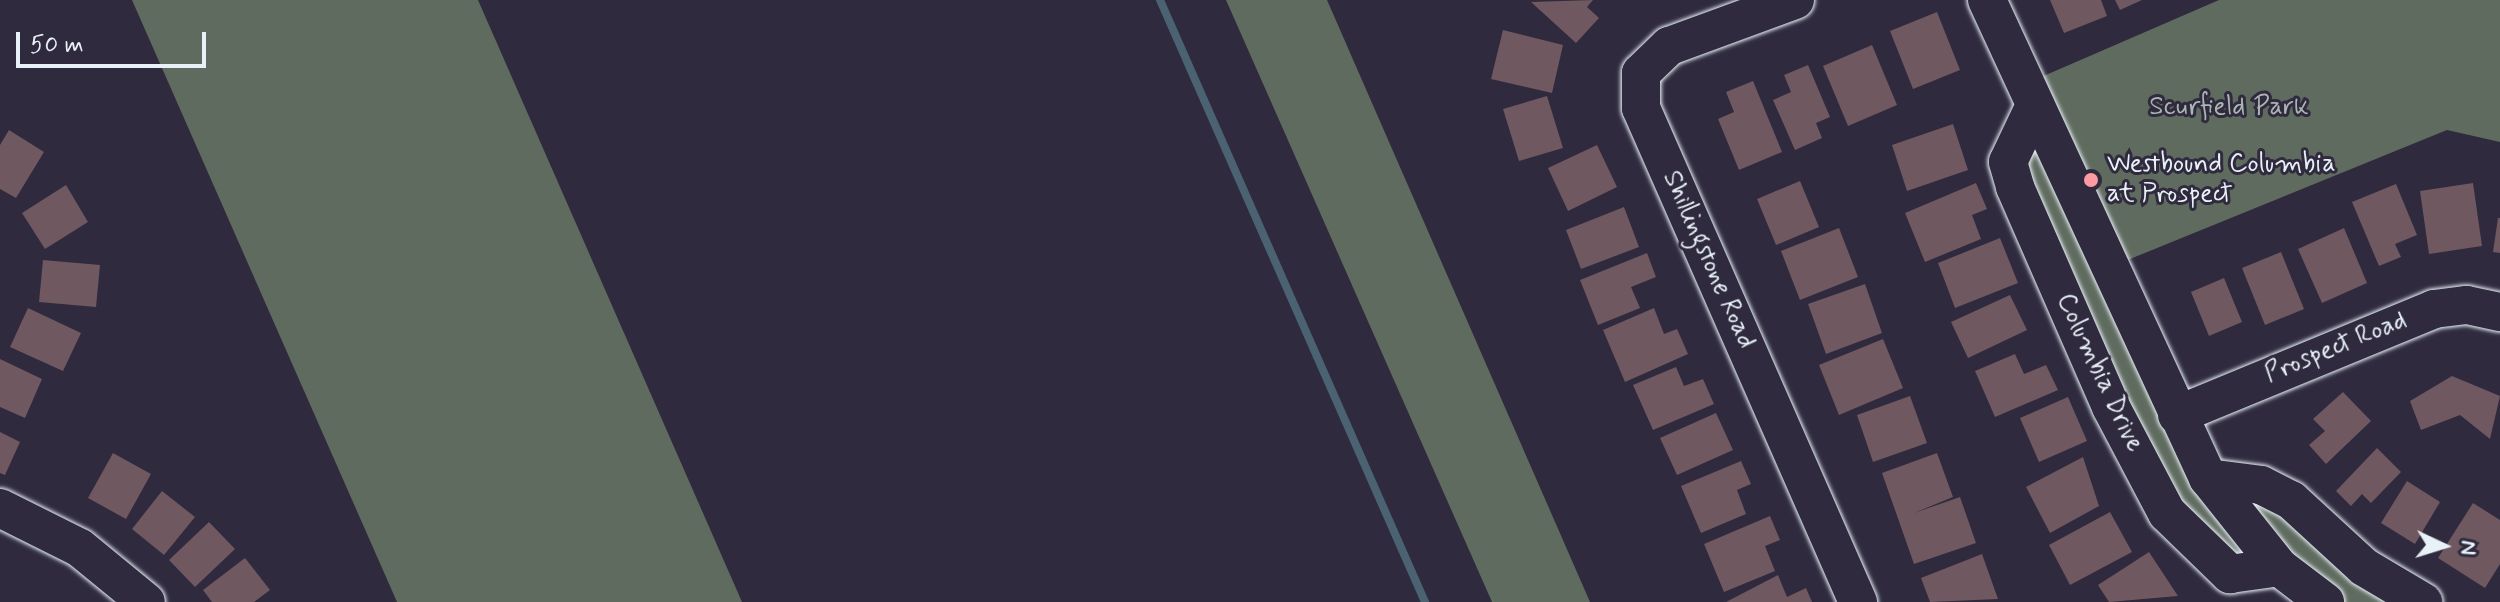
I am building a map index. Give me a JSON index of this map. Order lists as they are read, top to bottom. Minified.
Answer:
{"streets":{"street":["Shillingstone Road","Prospect Road","Columbia Drive"]},"crossings":[["Prospect Road","Columbia Drive"]],"parks":["Scurfield Park"],"places":["Westbound Columbia at Prospect"],"scale_bar":"50 m","north":"right"}
